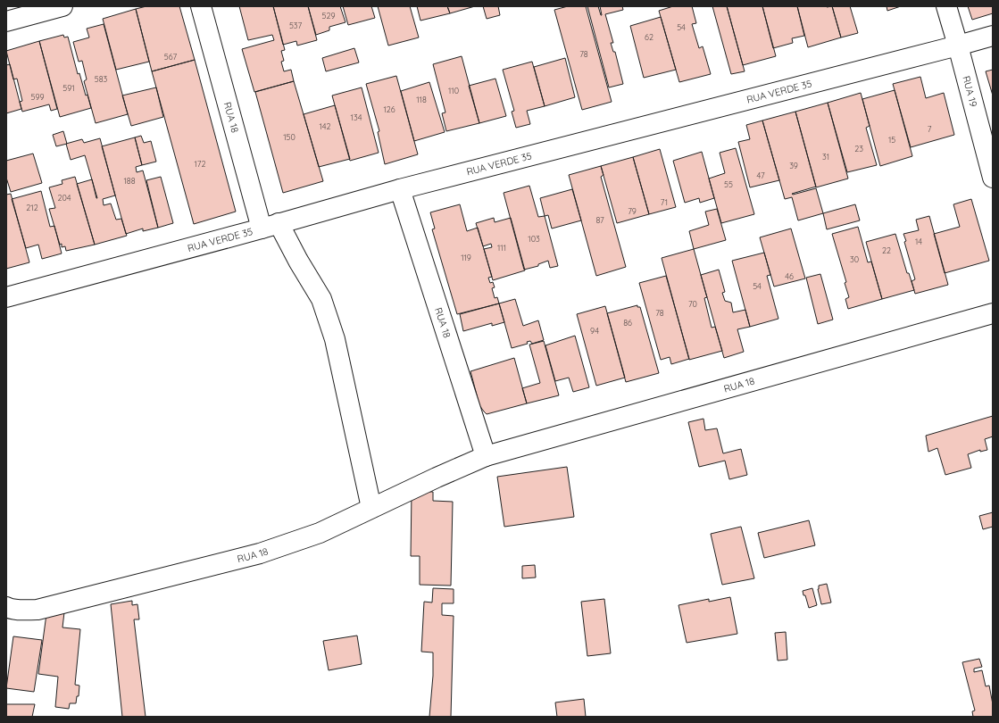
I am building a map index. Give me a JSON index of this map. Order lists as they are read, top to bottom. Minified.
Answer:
{"streets":{"street":["RUA VERDE 35","RUA 19","RUA 18"]},"crossings":[["RUA VERDE 35","RUA 19"],["RUA VERDE 35","RUA 18"]],"house_numbers":["529","537","54","62","78","567","583","591","110","599","118","126","134","142","7","150","15","23","31","172","39","47","188","55","204","71","212","79","87","103","14","111","22","119","30","46","54","70","78","86","94"]}
